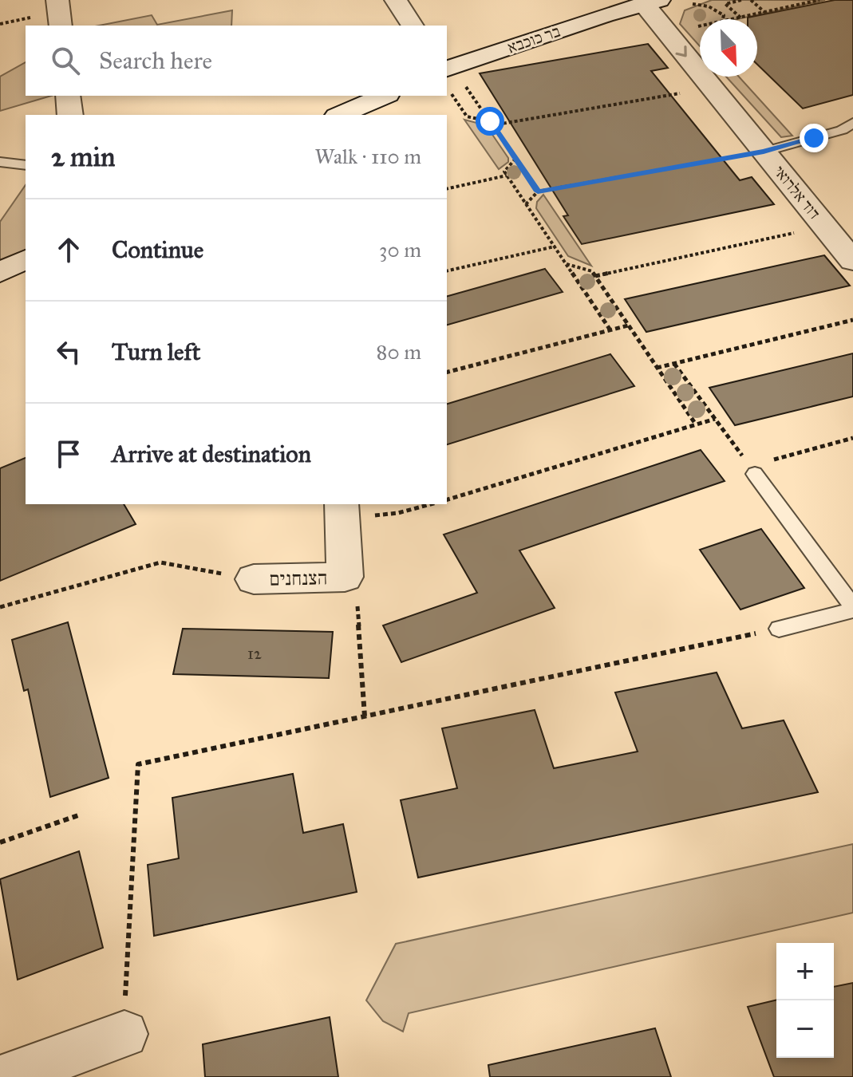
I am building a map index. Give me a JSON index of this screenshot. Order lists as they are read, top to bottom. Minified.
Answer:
{"streets":{"street":["בר כוכבא","דוד אלרואי","הצנחנים"]},"crossings":[["בר כוכבא","דוד אלרואי"]],"house_numbers":["12"],"north":"bottom right","page":{"search":"Search here","heading":["2 min","Walk · 110 m"],"list":[["Continue","30 m"],["Turn left","80 m"],"Arrive at destination"],"map_buttons":["+","−"]}}
